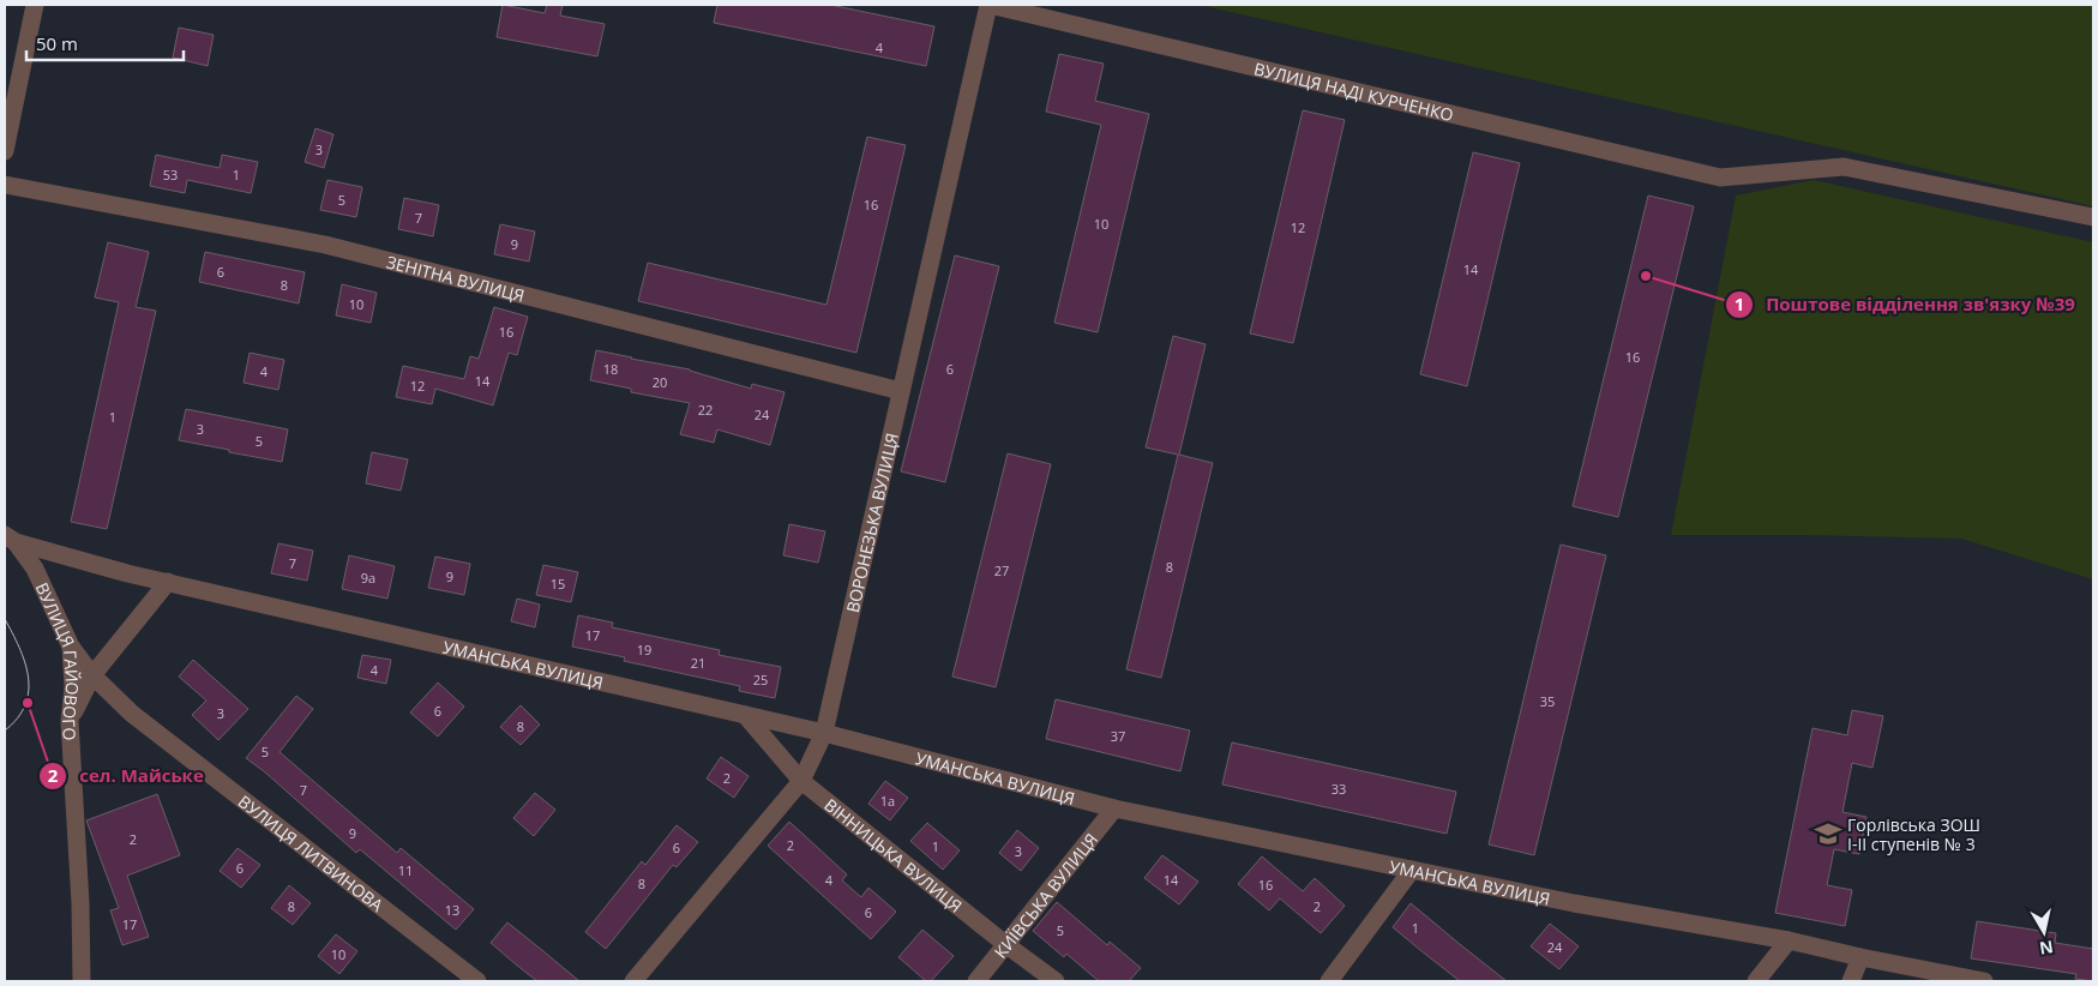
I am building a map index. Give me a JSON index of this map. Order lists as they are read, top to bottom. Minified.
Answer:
{"streets":{"street":["ВУЛИЦЯ НАДІ КУРЧЕНКО","ЗЕНІТНА ВУЛИЦЯ","ВОРОНЕЗЬКА ВУЛИЦЯ","ВУЛИЦЯ ГАЙОВОГО","УМАНСЬКА ВУЛИЦЯ","ВУЛИЦЯ ЛИТВИНОВА","ВІННИЦЬКА ВУЛИЦЯ","КИЇВСЬКА ВУЛИЦЯ"]},"crossings":[["ВУЛИЦЯ НАДІ КУРЧЕНКО","ВОРОНЕЗЬКА ВУЛИЦЯ"],["ЗЕНІТНА ВУЛИЦЯ","ВОРОНЕЗЬКА ВУЛИЦЯ"],["ВОРОНЕЗЬКА ВУЛИЦЯ","УМАНСЬКА ВУЛИЦЯ"],["ВОРОНЕЗЬКА ВУЛИЦЯ","ВІННИЦЬКА ВУЛИЦЯ"],["ВУЛИЦЯ ГАЙОВОГО","УМАНСЬКА ВУЛИЦЯ"],["ВУЛИЦЯ ГАЙОВОГО","ВУЛИЦЯ ЛИТВИНОВА"],["УМАНСЬКА ВУЛИЦЯ","ВІННИЦЬКА ВУЛИЦЯ"],["УМАНСЬКА ВУЛИЦЯ","КИЇВСЬКА ВУЛИЦЯ"],["ВІННИЦЬКА ВУЛИЦЯ","КИЇВСЬКА ВУЛИЦЯ"]],"places":{"other":["Поштове відділення зв'язку №39","сел. Майське"],"school or university":["Горлівська ЗОШ І-ІІ ступенів № 3"]},"house_numbers":["4","3","53","1","5","16","7","10","12","9","14","6","8","10","16","16","18","6","4","14","20","12","22","24","1","3","5","7","8","27","9","9а","15","17","19","21","4","25","35","6","3","8","37","5","2","33","7","1а","9","2","2","1","6","3","6","11","4","14","8","16","8","2","13","6","17","1","5","24","10"],"scale_bar":"50 m","north":"bottom"}
